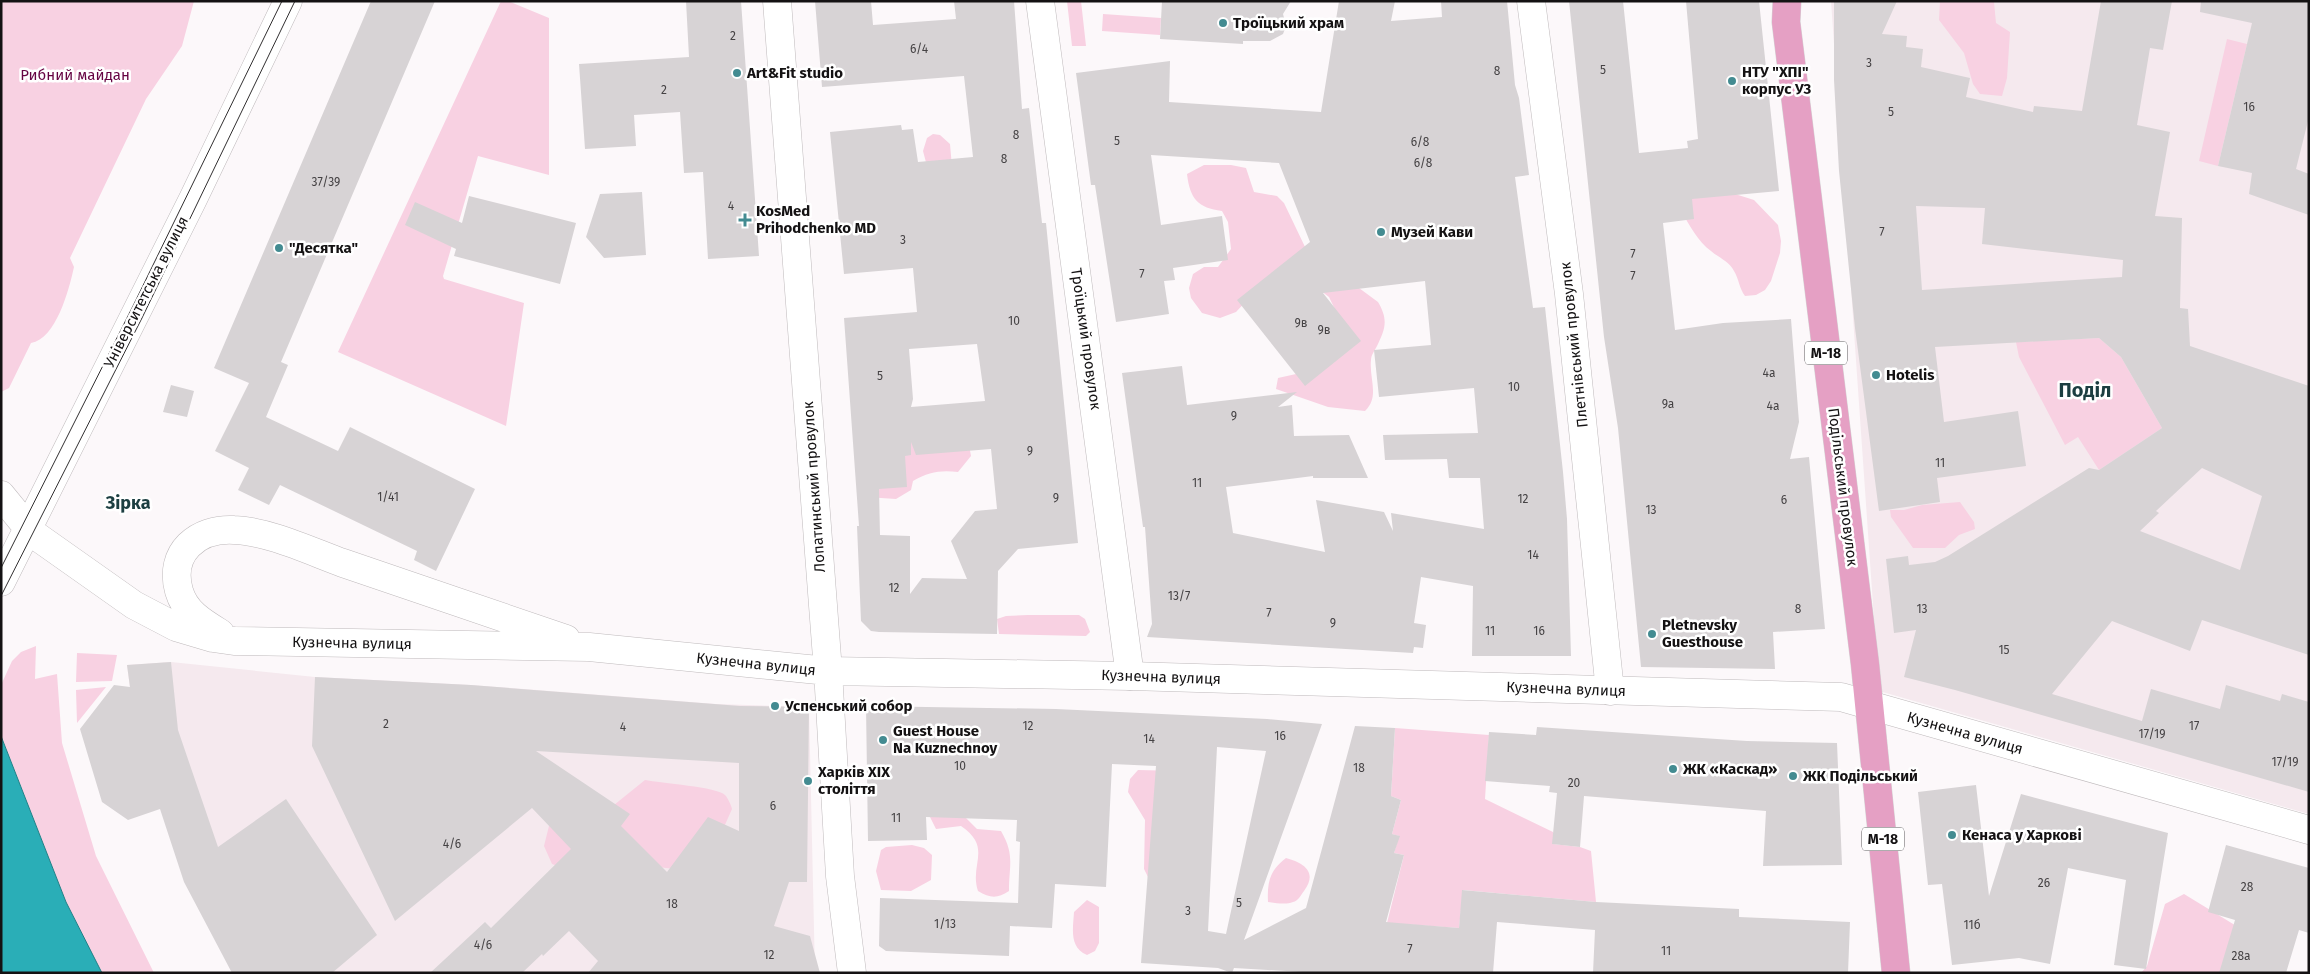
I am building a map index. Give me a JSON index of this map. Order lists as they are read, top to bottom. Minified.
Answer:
{"streets":{"main road":["М-18","Подільський провулок"],"street":["Університетська вулиця","Троїцький провулок","Плетнівський провулок","Лопатинський провулок","Кузнечна вулиця"]},"crossings":[["Університетська вулиця","Кузнечна вулиця"],["Троїцький провулок","Кузнечна вулиця"],["Плетнівський провулок","Кузнечна вулиця"],["Лопатинський провулок","Кузнечна вулиця"],["Подільський провулок","Кузнечна вулиця"]],"districts":["Поділ","Зірка"],"parks":["Рибний майдан"],"places":{"other":["Троїцький храм","Art&Fit studio","НТУ \"ХПІ\" корпус У3","Музей Кави","\"Десятка\"","Hotelis","Pletnevsky Guesthouse","Успенський собор","Guest House Na Kuznechnoy","ЖК «Каскад»","ЖК Подільський","Харків XIX століття","Кенаса у Харкові"],"health":["KosMed Prihodchenko MD"]},"house_numbers":["2","6/4","3","5","8","2","16","5","8","5","6/8","8","6/8","37/39","4","7","3","7","7","7","10","9в","9в","4а","5","10","9а","4а","9","9","11","11","1/41","9","12","6","13","14","12","13/7","8","13","7","9","11","16","15","2","12","17","4","17/19","16","14","17/19","10","18","20","6","11","4/6","26","28","5","18","3","1/13","11б","4/6","7","11","12","28а"]}
